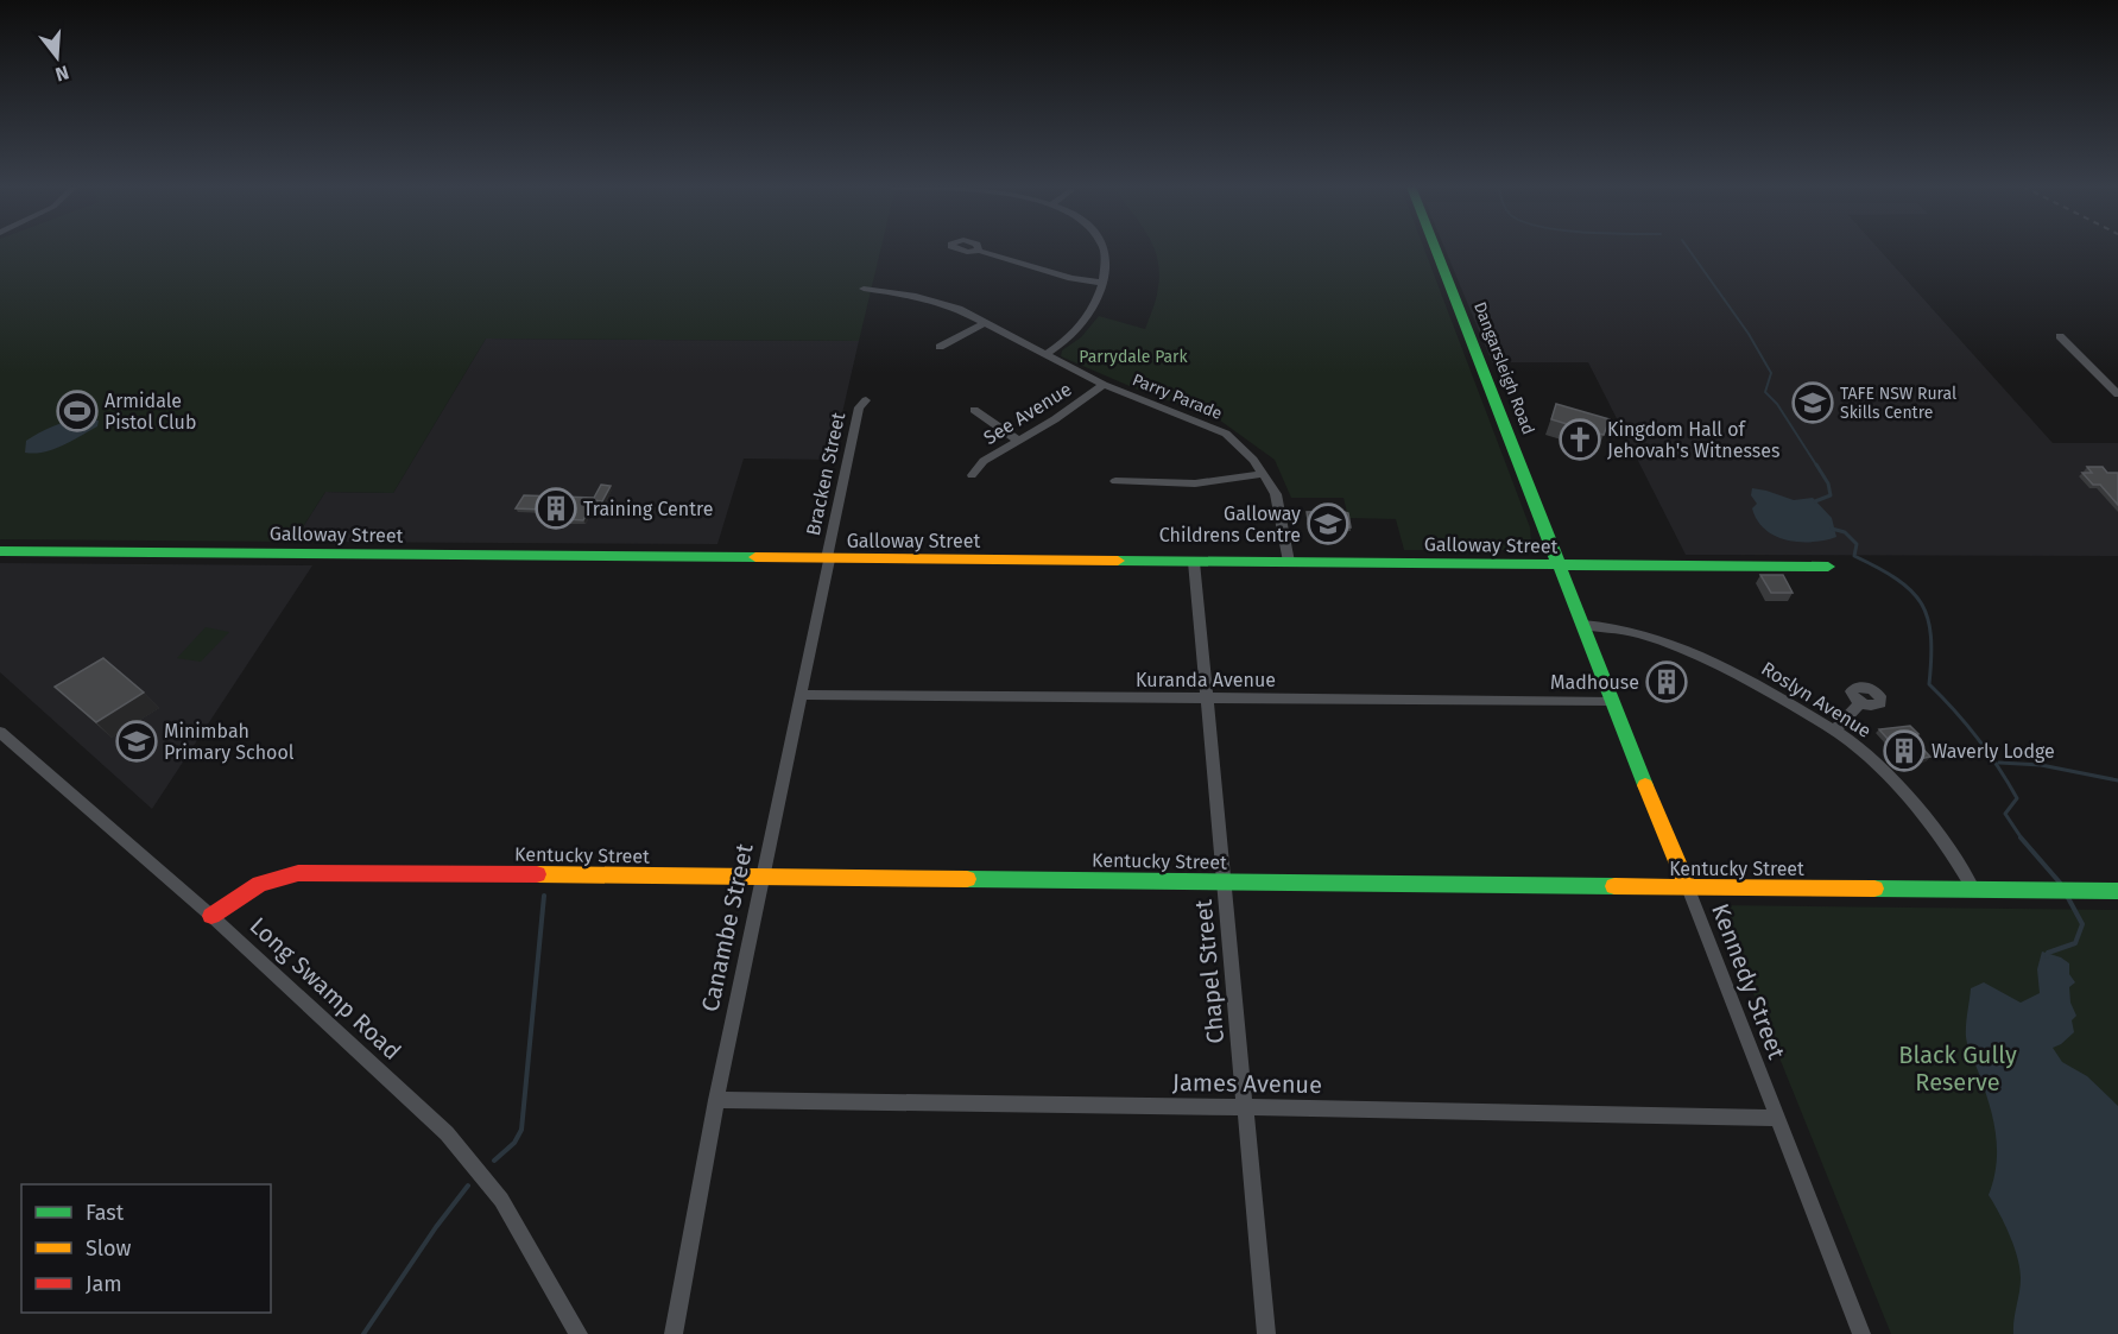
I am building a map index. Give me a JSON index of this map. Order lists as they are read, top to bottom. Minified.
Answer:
{"streets":{"street":["Dangarsleigh Road","Parry Parade","See Avenue","Bracken Street","Galloway Street","Kuranda Avenue","Roslyn Avenue","Kentucky Street","Canambe Street","Chapel Street","Kennedy Street","Long Swamp Road","James Avenue"]},"crossings":[["Dangarsleigh Road","Galloway Street"],["Dangarsleigh Road","Kennedy Street"],["Parry Parade","See Avenue"],["Parry Parade","Galloway Street"],["Bracken Street","Galloway Street"],["Bracken Street","Canambe Street"],["Galloway Street","Canambe Street"],["Galloway Street","Chapel Street"],["Galloway Street","Kennedy Street"],["Kuranda Avenue","Canambe Street"],["Kuranda Avenue","Chapel Street"],["Kuranda Avenue","Kennedy Street"],["Roslyn Avenue","Kentucky Street"],["Roslyn Avenue","Kennedy Street"],["Kentucky Street","Canambe Street"],["Kentucky Street","Chapel Street"],["Kentucky Street","Kennedy Street"],["Kentucky Street","Long Swamp Road"],["Canambe Street","James Avenue"],["Chapel Street","James Avenue"],["Kennedy Street","James Avenue"]],"parks":["Parrydale Park","Black Gully Reserve"],"places":{"school or university":["TAFE NSW Rural Skills Centre","Galloway Childrens Centre","Minimbah Primary School"],"sports":["Armidale Pistol Club"],"church":["Kingdom Hall of Jehovah's Witnesses"],"building":["Training Centre","Madhouse","Waverly Lodge"]},"legend":["Fast","Slow","Jam"],"north":"bottom"}
